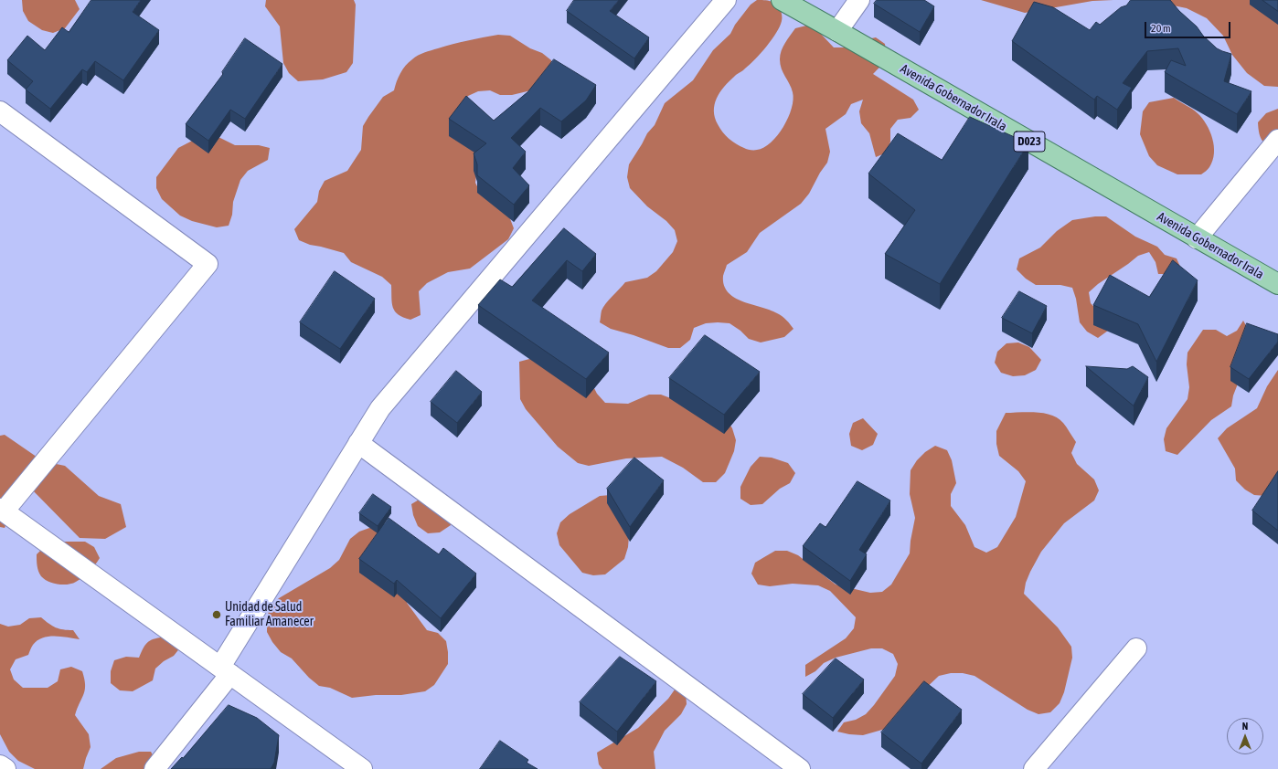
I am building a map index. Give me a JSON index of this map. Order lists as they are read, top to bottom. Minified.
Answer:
{"streets":{"main road":["Avenida Gobernador Irala","D023"]},"places":["Unidad de Salud Familiar Amanecer"],"scale_bar":"20 m","north":"top"}
